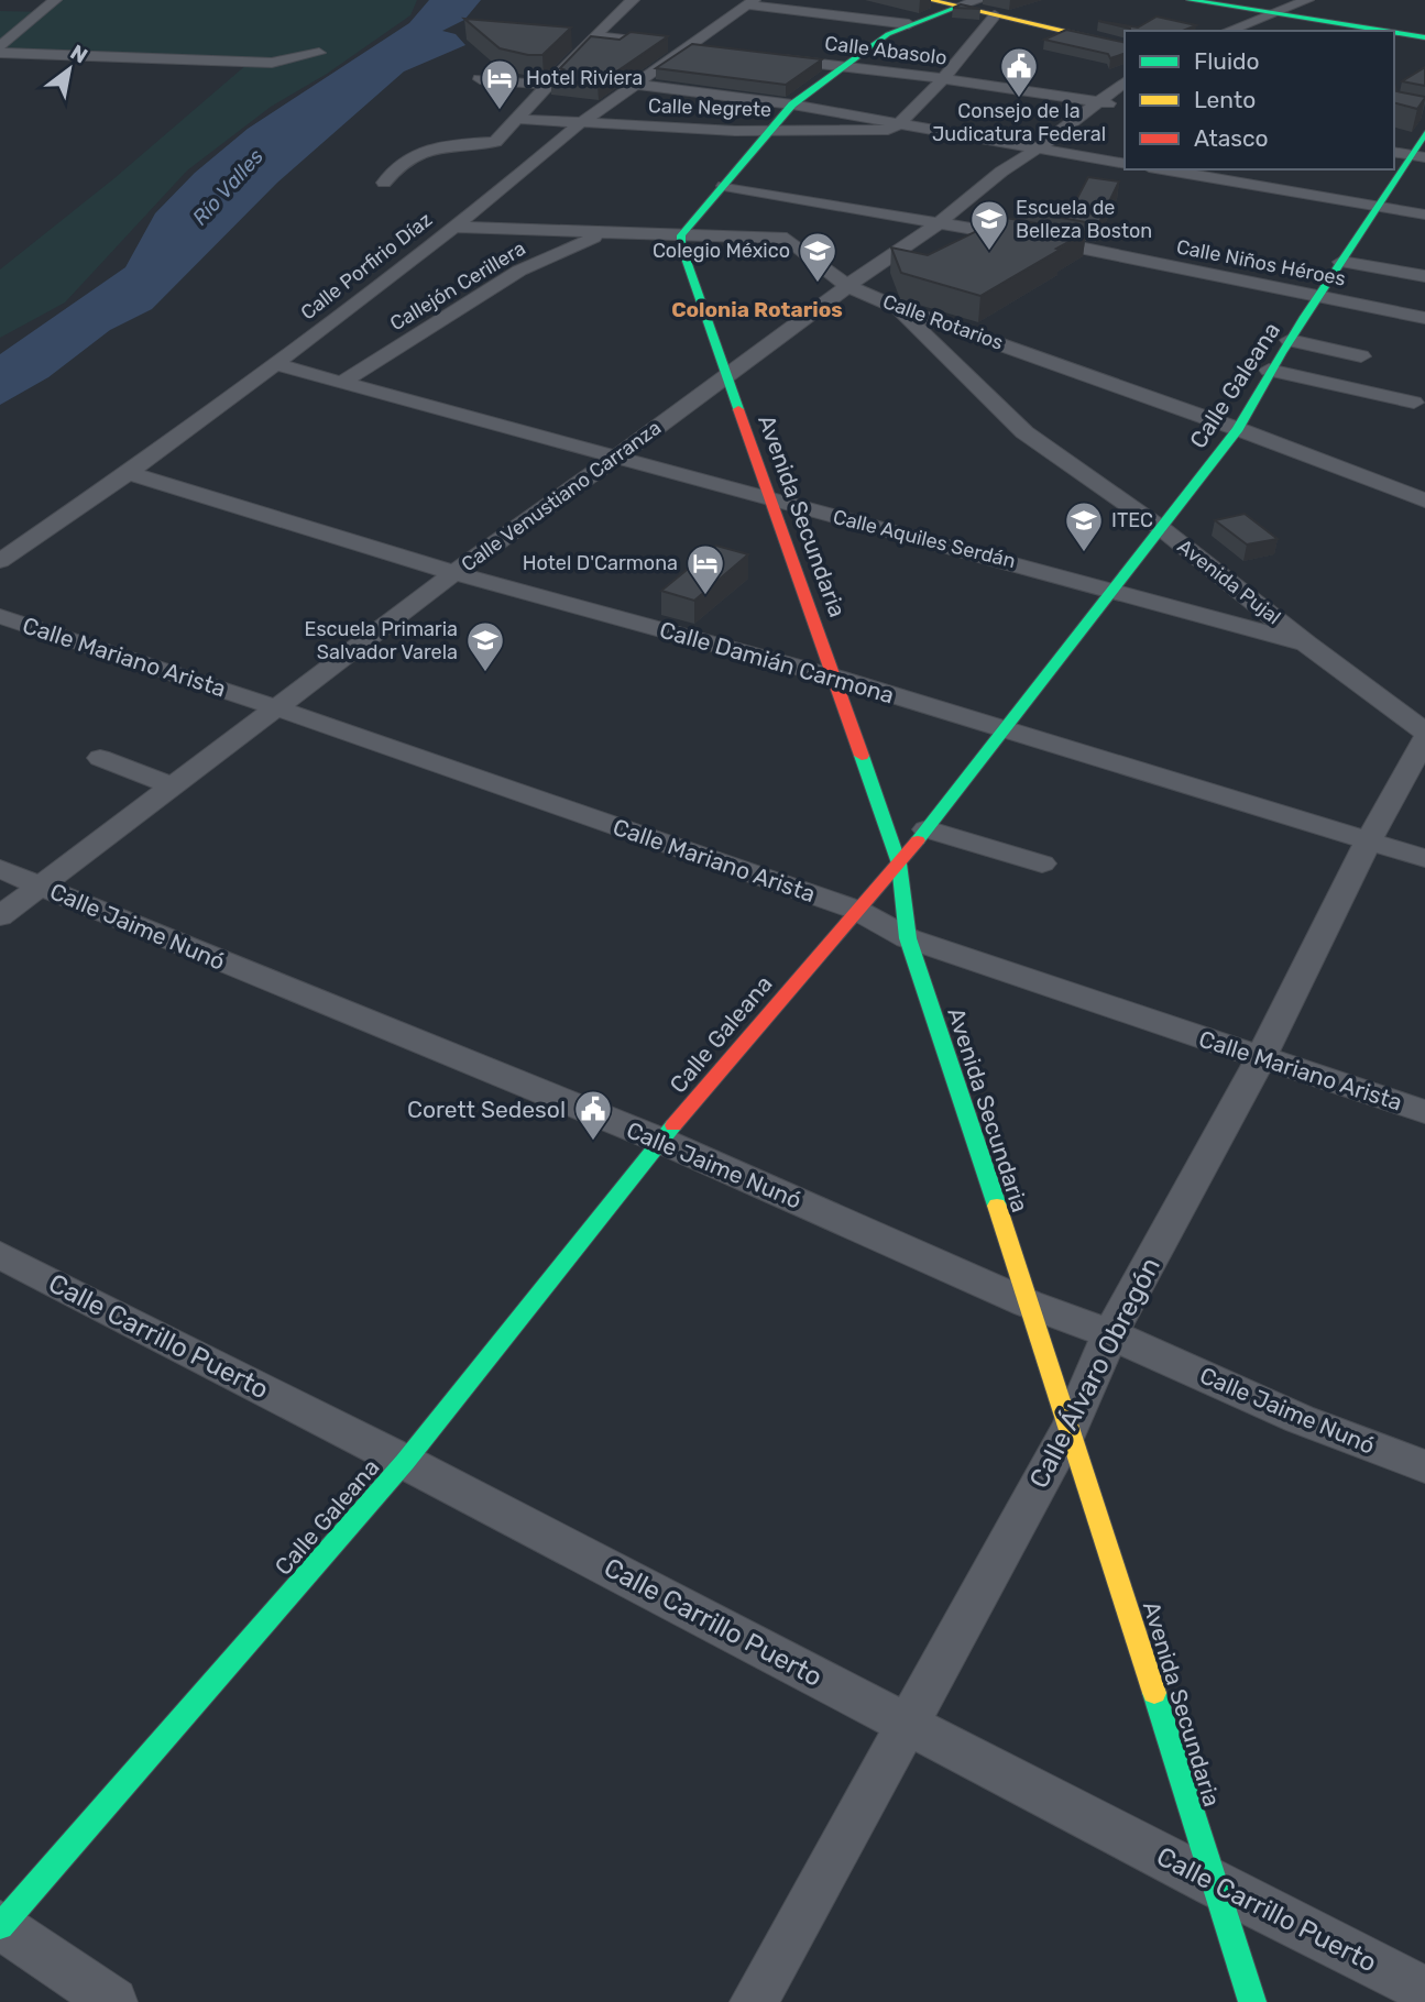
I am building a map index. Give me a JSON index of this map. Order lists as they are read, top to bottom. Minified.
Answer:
{"streets":{"street":["Calle Abasolo","Calle Negrete","Calle Niños Héroes","Calle Porfirio Díaz","Callejón Cerillera","Calle Rotarios","Calle Galeana","Calle Venustiano Carranza","Avenida Secundaria","Calle Aquiles Serdán","Avenida Pujal","Calle Mariano Arista","Calle Damián Carmona","Calle Jaime Nunó","Calle Carrillo Puerto","Calle Álvaro Obregón"]},"crossings":[["Calle Abasolo","Calle Venustiano Carranza"],["Calle Negrete","Calle Porfirio Díaz"],["Calle Negrete","Calle Venustiano Carranza"],["Calle Niños Héroes","Calle Galeana"],["Calle Niños Héroes","Calle Venustiano Carranza"],["Calle Porfirio Díaz","Calle Rotarios"],["Calle Porfirio Díaz","Calle Aquiles Serdán"],["Calle Porfirio Díaz","Calle Damián Carmona"],["Callejón Cerillera","Calle Rotarios"],["Callejón Cerillera","Calle Aquiles Serdán"],["Calle Rotarios","Calle Galeana"],["Calle Rotarios","Calle Venustiano Carranza"],["Calle Rotarios","Avenida Secundaria"],["Calle Rotarios","Avenida Pujal"],["Calle Galeana","Avenida Secundaria"],["Calle Galeana","Calle Aquiles Serdán"],["Calle Galeana","Avenida Pujal"],["Calle Galeana","Calle Mariano Arista"],["Calle Galeana","Calle Damián Carmona"],["Calle Galeana","Calle Jaime Nunó"],["Calle Galeana","Calle Carrillo Puerto"],["Calle Venustiano Carranza","Avenida Secundaria"],["Calle Venustiano Carranza","Calle Aquiles Serdán"],["Calle Venustiano Carranza","Calle Mariano Arista"],["Calle Venustiano Carranza","Calle Damián Carmona"],["Calle Venustiano Carranza","Calle Jaime Nunó"],["Avenida Secundaria","Calle Aquiles Serdán"],["Avenida Secundaria","Calle Mariano Arista"],["Avenida Secundaria","Calle Damián Carmona"],["Avenida Secundaria","Calle Jaime Nunó"],["Avenida Secundaria","Calle Carrillo Puerto"],["Avenida Secundaria","Calle Álvaro Obregón"],["Calle Aquiles Serdán","Avenida Pujal"],["Calle Mariano Arista","Calle Álvaro Obregón"],["Calle Damián Carmona","Calle Álvaro Obregón"],["Calle Jaime Nunó","Calle Álvaro Obregón"],["Calle Carrillo Puerto","Calle Álvaro Obregón"]],"districts":["Colonia Rotarios"],"water":["Río Valles"],"places":{"public building":["Consejo de la Judicatura Federal","Corett Sedesol"],"hotel":["Hotel Riviera","Hotel D'Carmona"],"school or university":["Escuela de Belleza Boston","Colegio México","ITEC","Escuela Primaria Salvador Varela"]},"legend":["Fluido","Lento","Atasco"],"north":"top right"}
